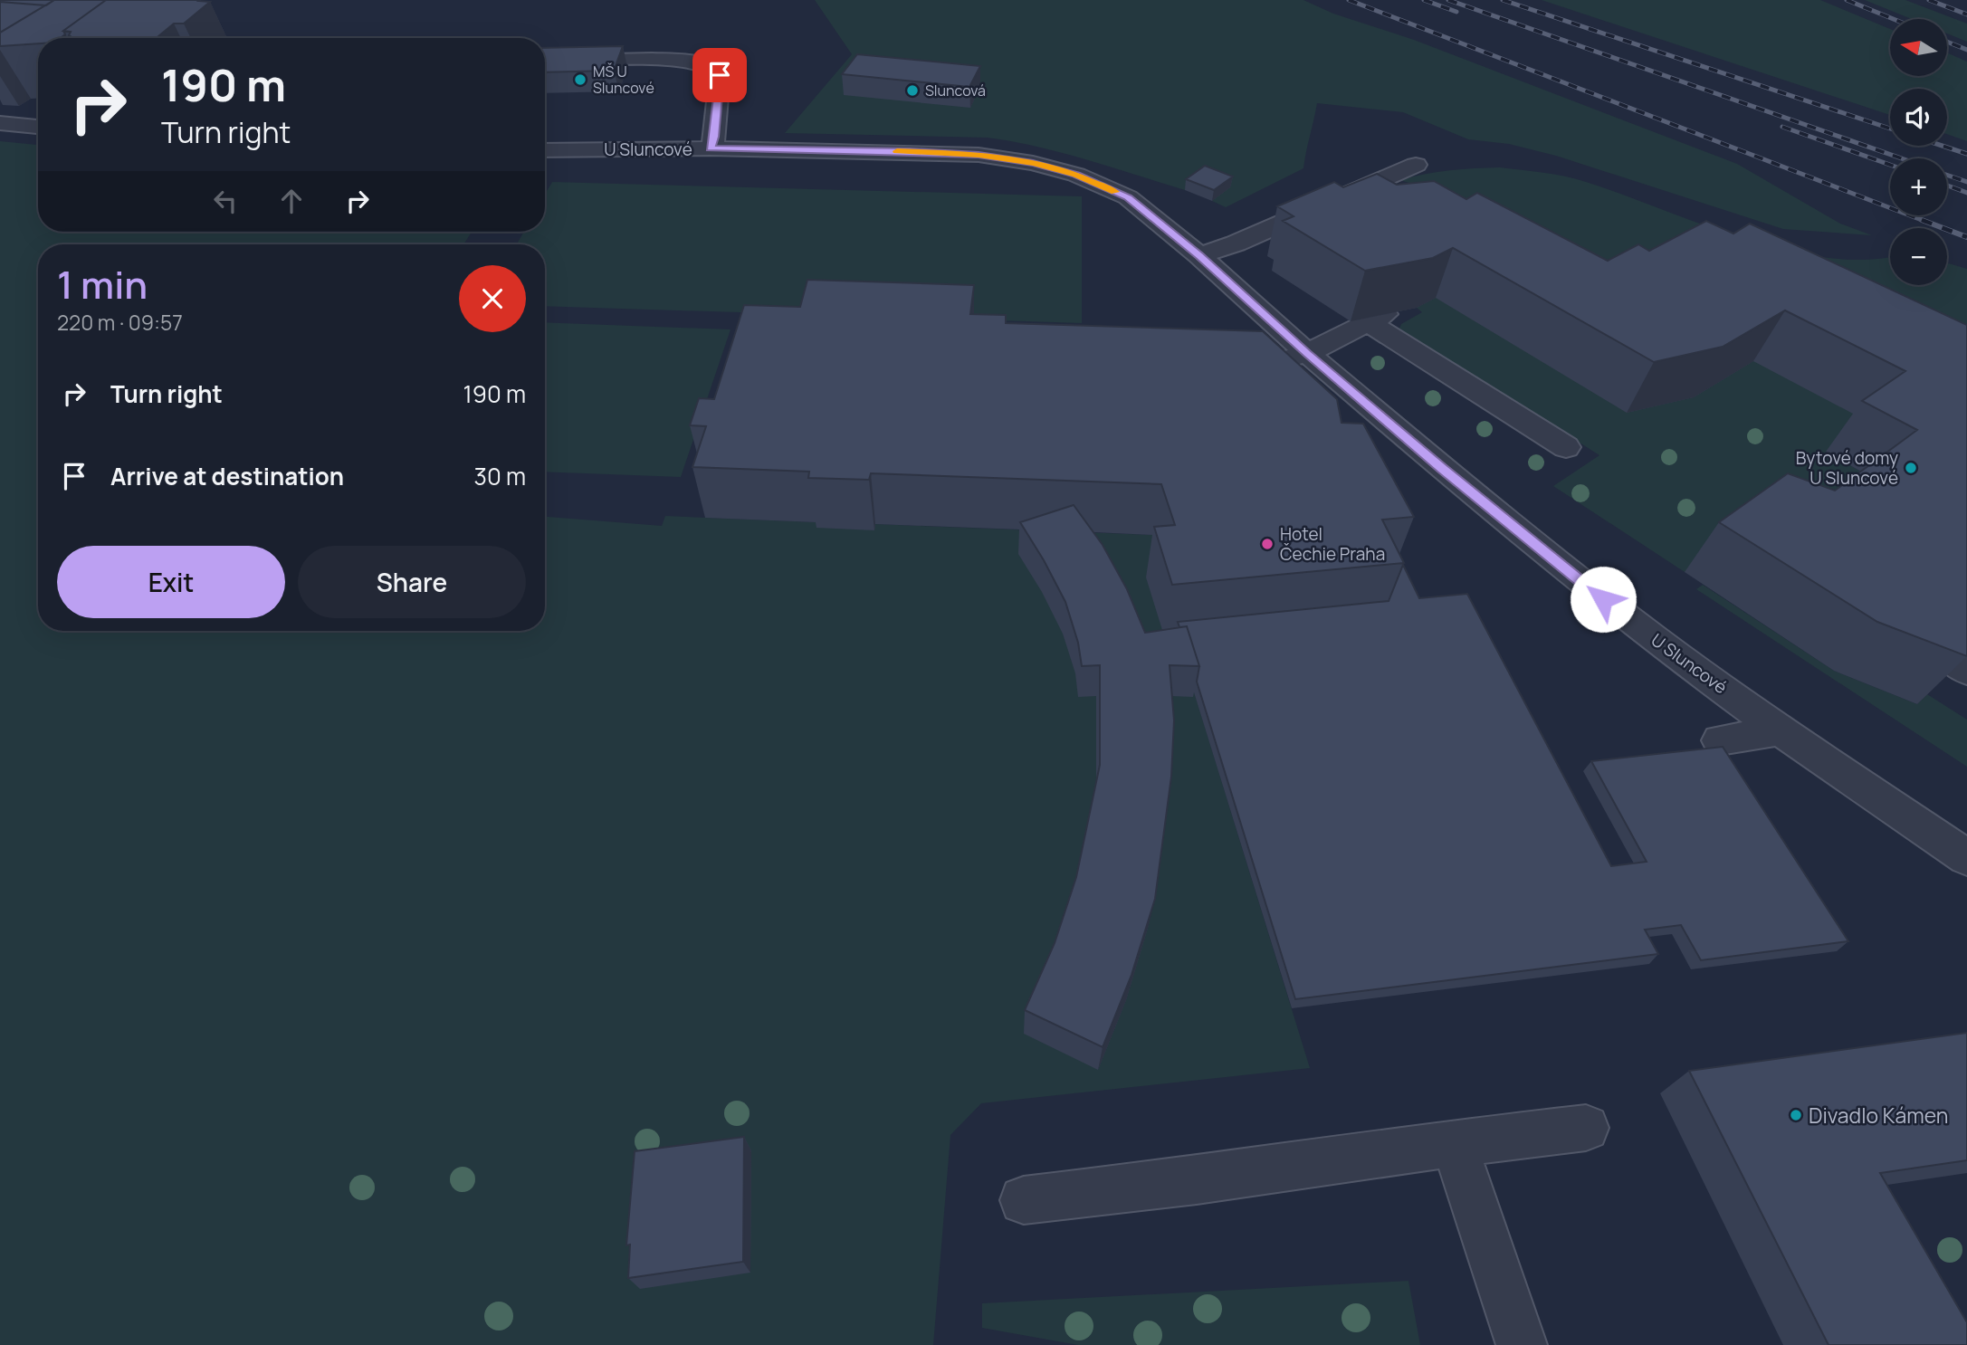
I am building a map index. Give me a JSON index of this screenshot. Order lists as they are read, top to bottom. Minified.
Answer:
{"streets":{"street":["U Sluncové"]},"places":["MŠ U Sluncové","Sluncová","Bytové domy U Sluncové","Hotel Čechie Praha","Divadlo Kámen"],"north":"left","page":{"map_buttons":["+","−"],"turn":["190 m","Turn right"],"heading":["1 min","220 m · 09:57"],"list":[{"name":"Turn right","value":"190 m"},{"name":"Arrive at destination","value":"30 m"}],"buttons":["Exit","Share"]}}
